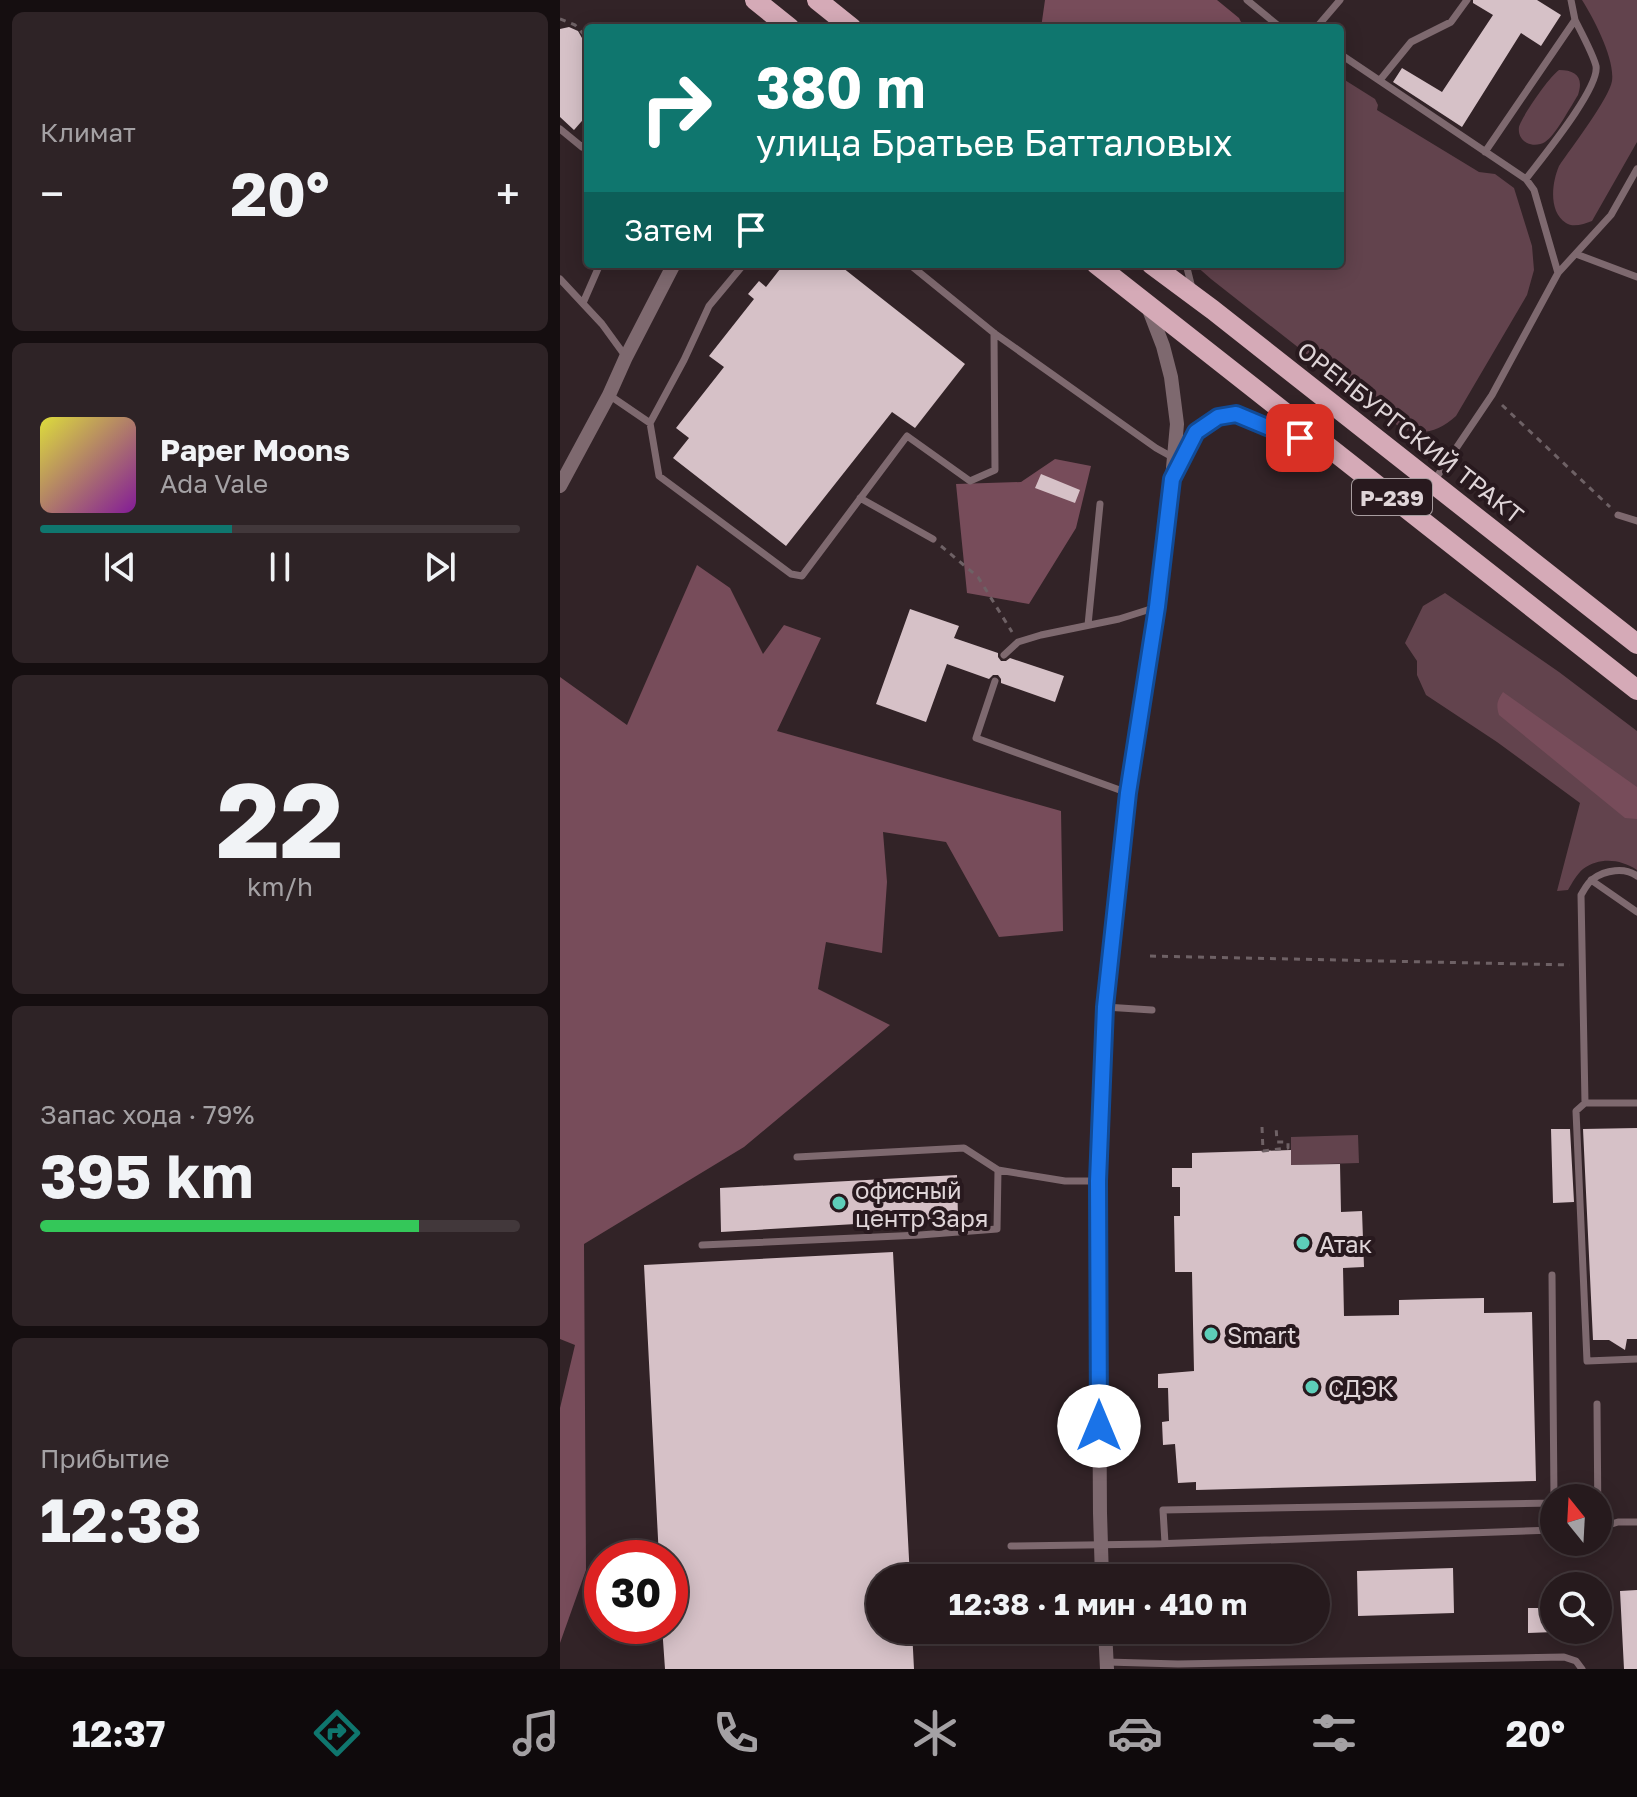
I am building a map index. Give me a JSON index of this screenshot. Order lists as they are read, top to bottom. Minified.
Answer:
{"streets":{"main road":["ОРЕНБУРГСКИЙ ТРАКТ","Р-239"]},"places":["офисный центр Заря","Атак","Smart","СДЭК"],"north":"top","page":{"tile":["Климат",["22","km/h"],["Запас хода · 79%","395 km"],["Прибытие","12:38"]],"turn":["380 m","улица Братьев Батталовых"],"heat":["−","20°","+"],"then":"Затем","song":["Paper Moons","Ada Vale"],"limit":"30","trip":"12:38 · 1 мин · 410 m","tabs":["12:37","20°"]}}
